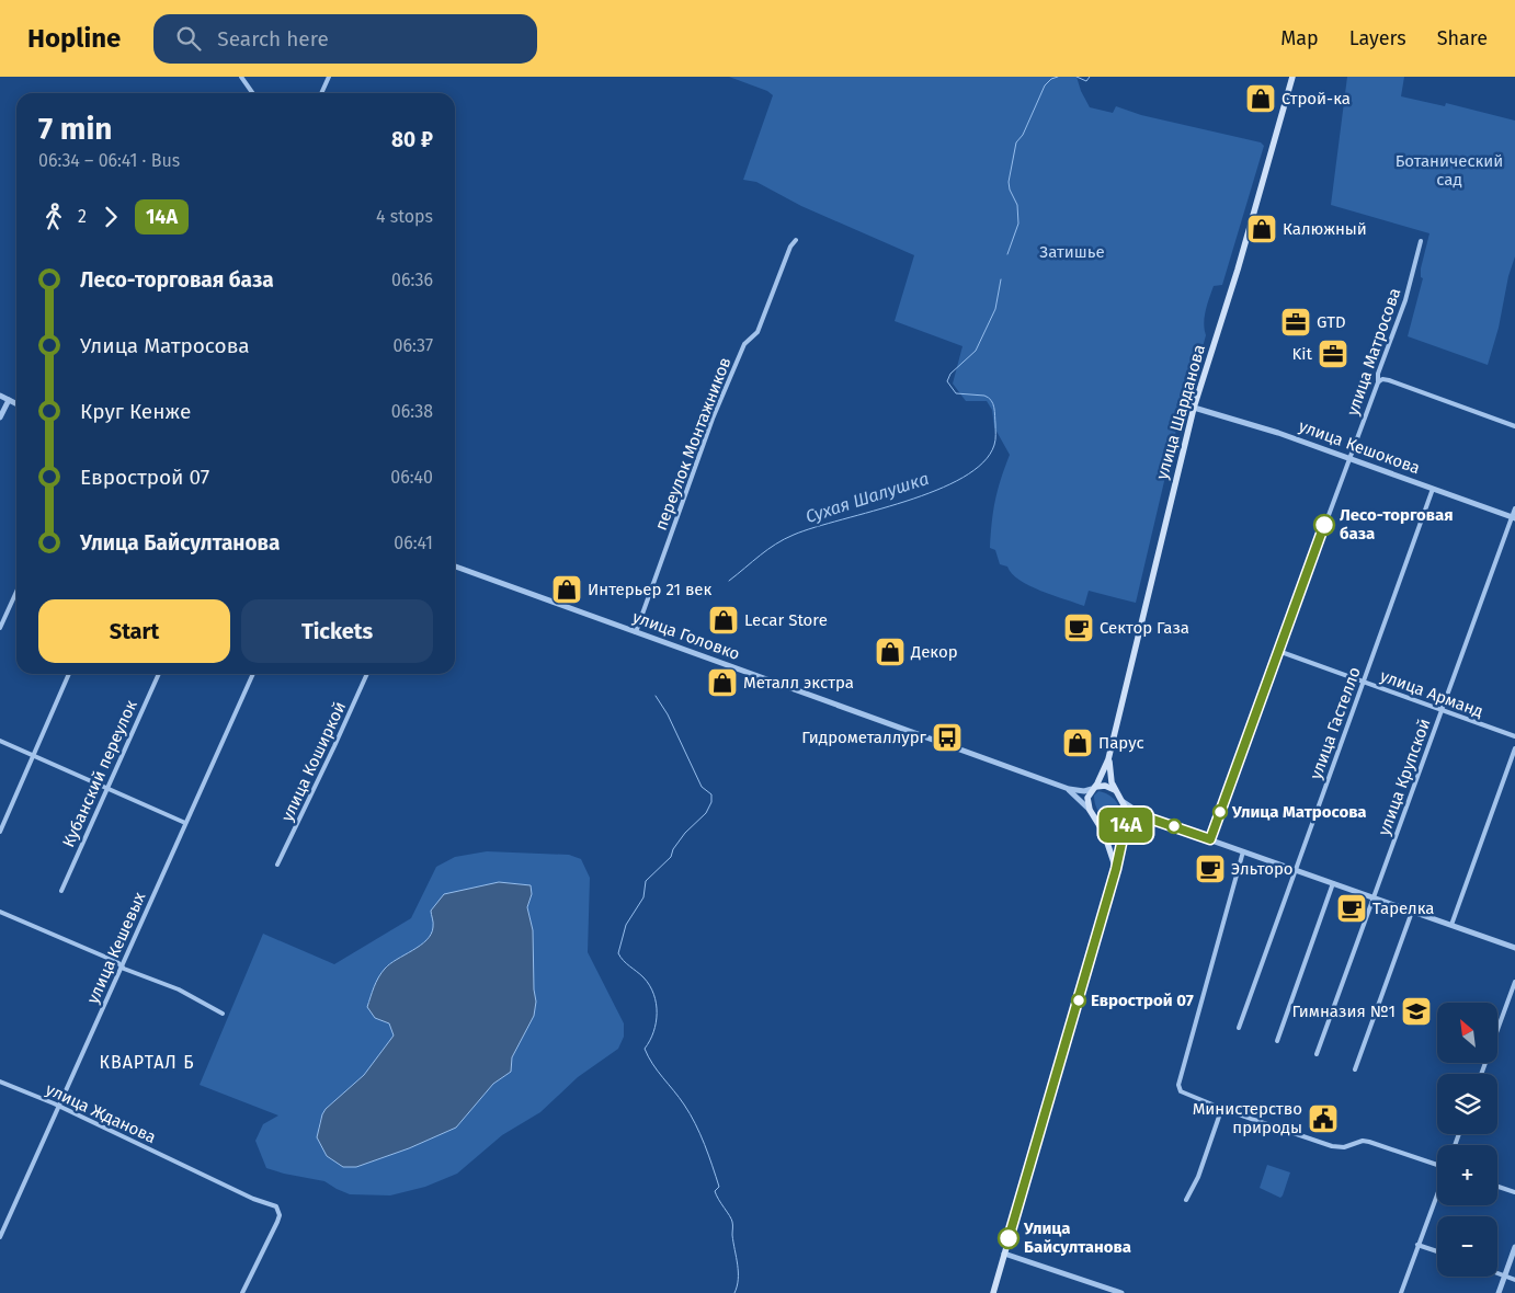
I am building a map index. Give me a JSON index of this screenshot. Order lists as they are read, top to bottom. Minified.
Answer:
{"streets":{"main road":["улица Шарданова"],"street":["улица Матросова","переулок Монтажников","улица Кешокова","улица Головко","улица Арманд","улица Гастелло","улица Коширкой","Кубанский переулок","улица Крупской","улица Кешевых","улица Жданова"]},"crossings":[["улица Матросова","улица Кешокова"],["улица Матросова","улица Арманд"],["улица Шарданова","улица Кешокова"],["переулок Монтажников","улица Головко"],["улица Кешокова","улица Гастелло"],["улица Кешокова","улица Крупской"],["улица Арманд","улица Гастелло"],["улица Арманд","улица Крупской"],["улица Кешевых","улица Жданова"]],"districts":["КВАРТАЛ Б"],"water":["Сухая Шалушка"],"parks":["Ботанический сад","Затишье"],"places":{"shop":["Строй-ка","Калюжный","Интерьер 21 век","Lecar Store","Декор","Металл экстра","Парус"],"office":["GTD","Kit"],"other":["Лесо-торговая база","Улица Матросова","Еврострой 07","Улица Байсултанова"],"cafe":["Сектор Газа","Эльторо","Тарелка"],"bus stop":["Гидрометаллург"],"school or university":["Гимназия №1"],"public building":["Министерство природы"]},"lines":["bus line 14А"],"north":"top left","page":{"header":"Hopline","search":"Search here","nav":["Map","Layers","Share"],"on_map":"14А","heading":["7 min","06:34 – 06:41 · Bus","80 ₽"],"legs":["2","14А","4 stops"],"list":[{"name":"Лесо-торговая база","value":"06:36"},{"name":"Улица Матросова","value":"06:37"},{"name":"Круг Кенже","value":"06:38"},{"name":"Еврострой 07","value":"06:40"},{"name":"Улица Байсултанова","value":"06:41"}],"buttons":["Start","Tickets"],"map_buttons":["+","−"]}}
